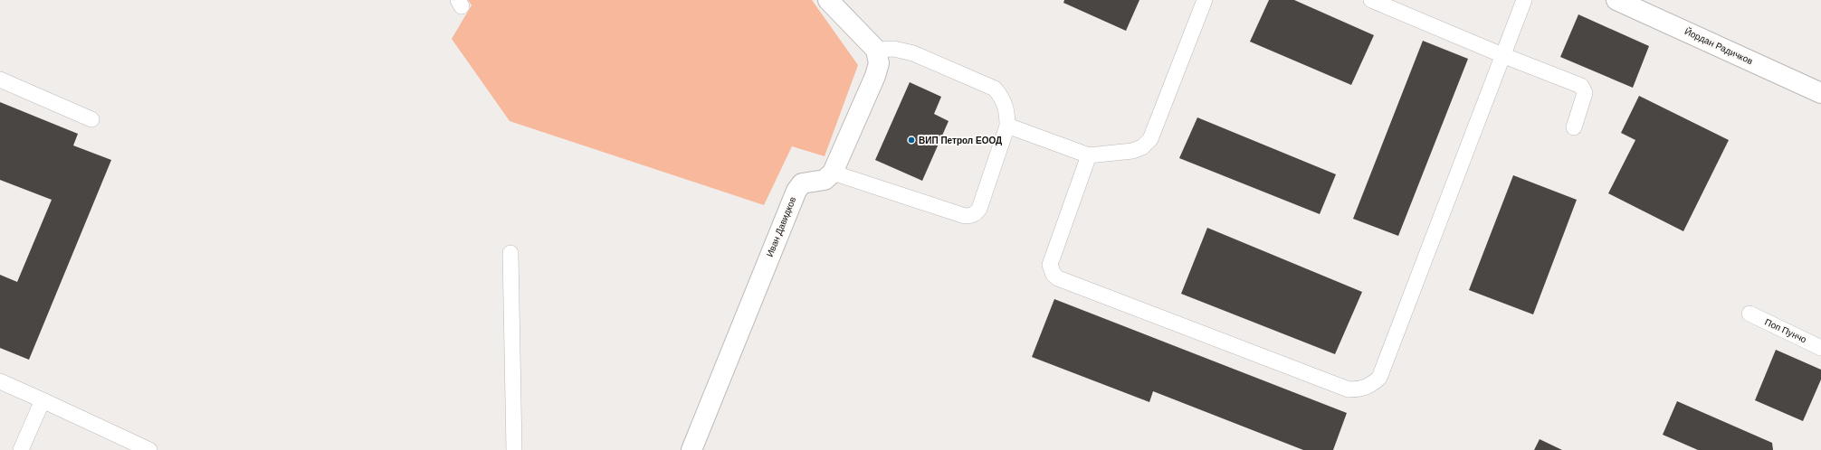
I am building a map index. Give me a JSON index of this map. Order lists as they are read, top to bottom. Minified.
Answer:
{"streets":{"street":["Йордан Радичков","Иван Давидков"],"lane":["Поп Пунчо"]},"places":["ВИП Петрол ЕООД"]}
